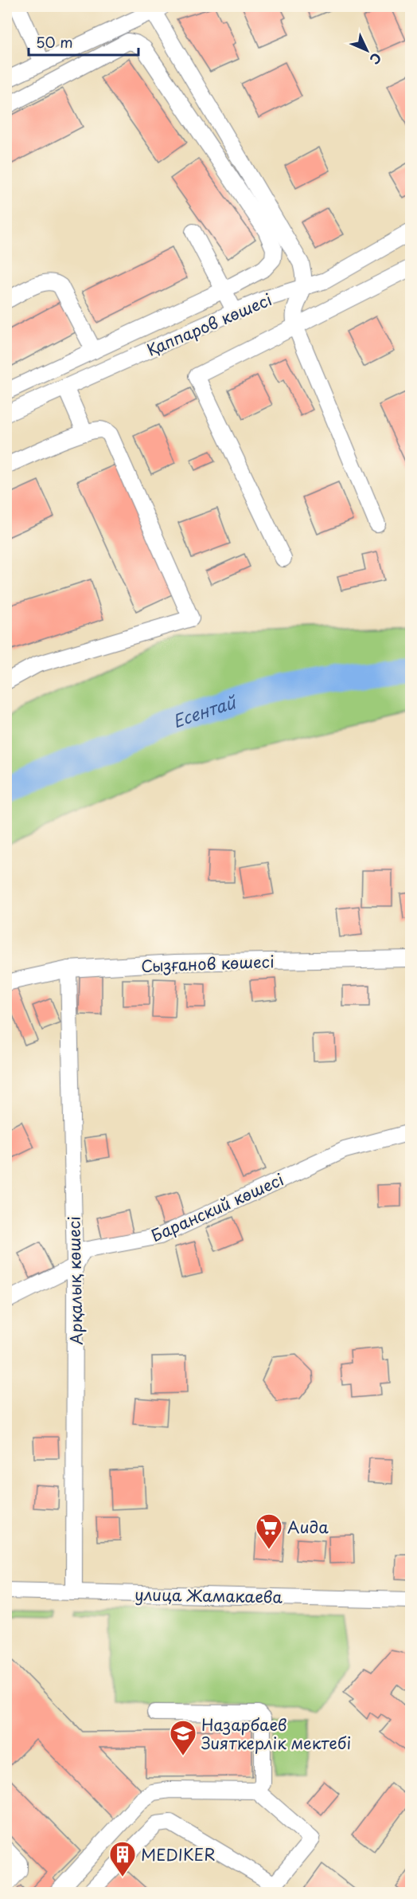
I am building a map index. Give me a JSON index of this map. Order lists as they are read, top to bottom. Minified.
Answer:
{"streets":{"street":["Қаппаров көшесі","Сызғанов көшесі","Баранский көшесі","Арқалық көшесі","улица Жамакаева"]},"crossings":[["Сызғанов көшесі","Арқалық көшесі"],["Баранский көшесі","Арқалық көшесі"],["Арқалық көшесі","улица Жамакаева"]],"water":["Есентай"],"places":{"supermarket":["Аида"],"school or university":["Назарбаев Зияткерлік мектебі"],"building":["MEDIKER"]},"scale_bar":"50 m","north":"bottom right"}
